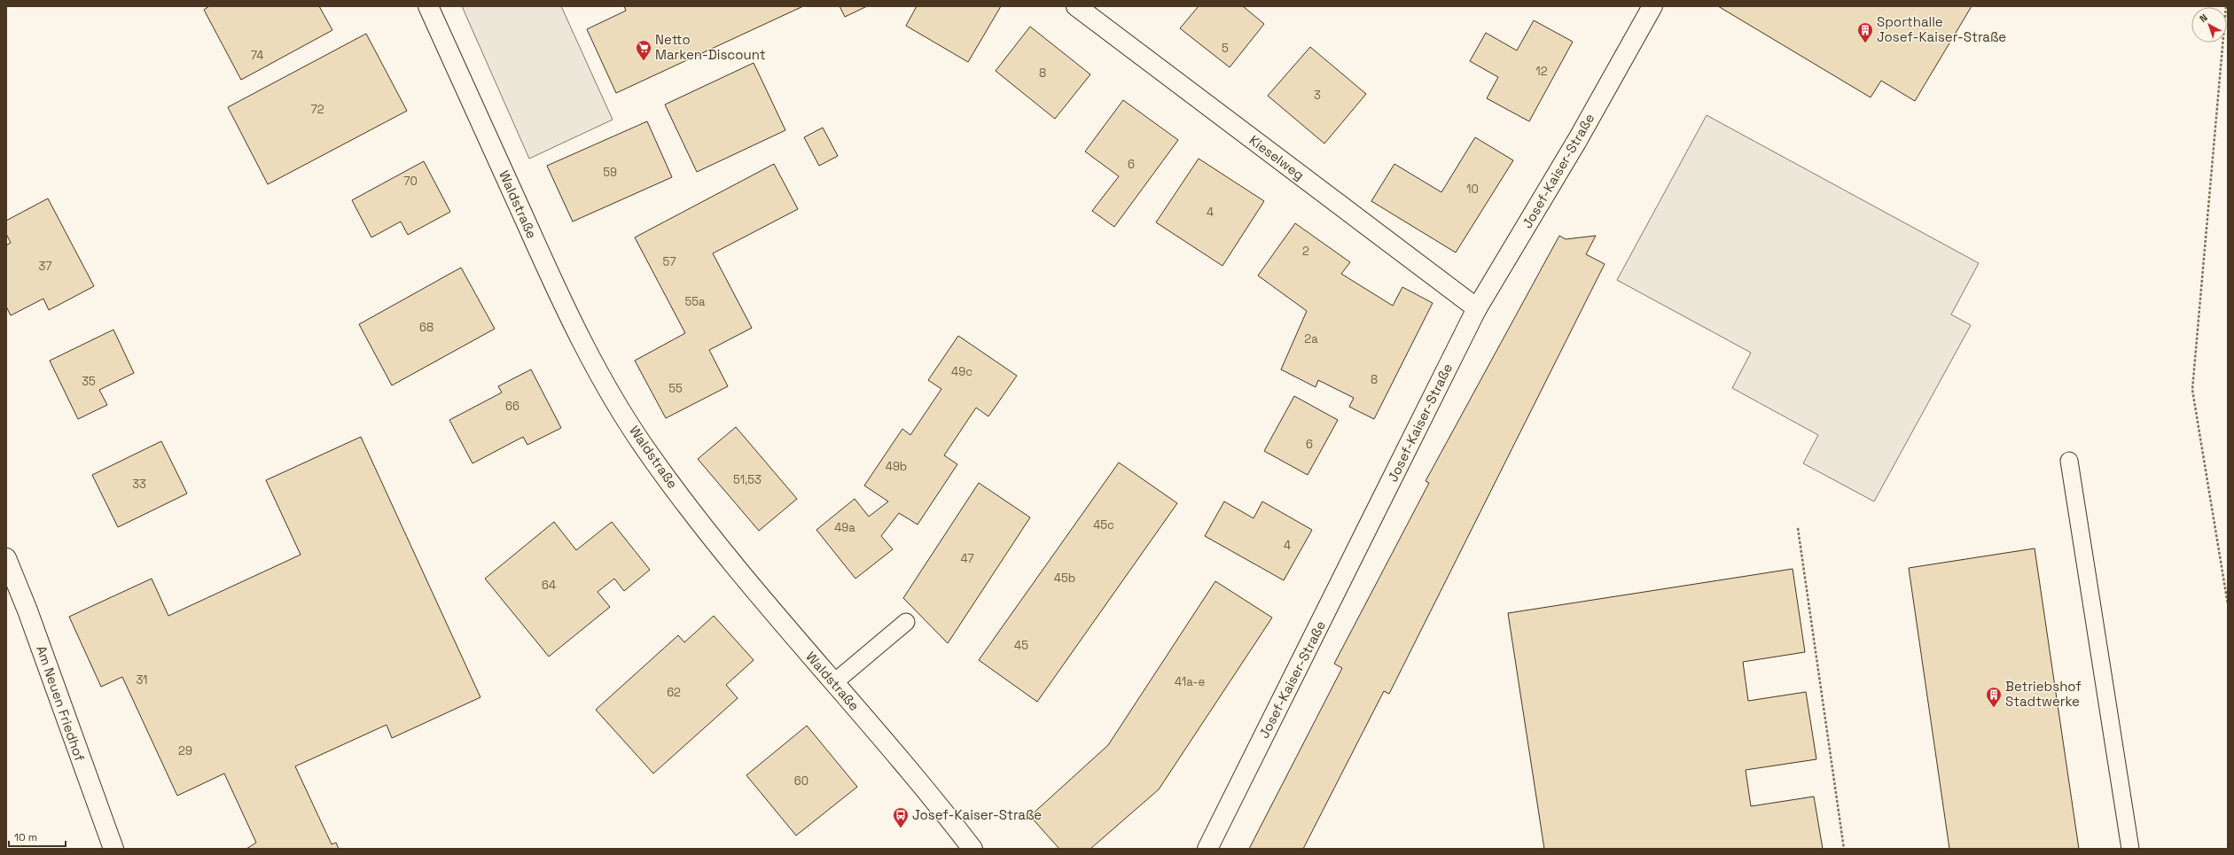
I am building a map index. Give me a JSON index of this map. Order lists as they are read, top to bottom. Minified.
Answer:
{"streets":{"street":["Kieselweg","Josef-Kaiser-Straße","Waldstraße","Am Neuen Friedhof"]},"crossings":[["Kieselweg","Josef-Kaiser-Straße"]],"places":{"building":["Sporthalle Josef-Kaiser-Straße","Betriebshof Stadtwerke"],"supermarket":["Netto Marken-Discount"],"bus stop":["Josef-Kaiser-Straße"]},"house_numbers":["5","74","12","8","3","72","6","59","70","10","4","2","57","37","55a","68","2a","49c","8","35","55","66","6","49b","51,53","33","45c","49a","4","47","45b","64","45","31","41a-e","62","29","60"],"scale_bar":"10 m","north":"top left"}
